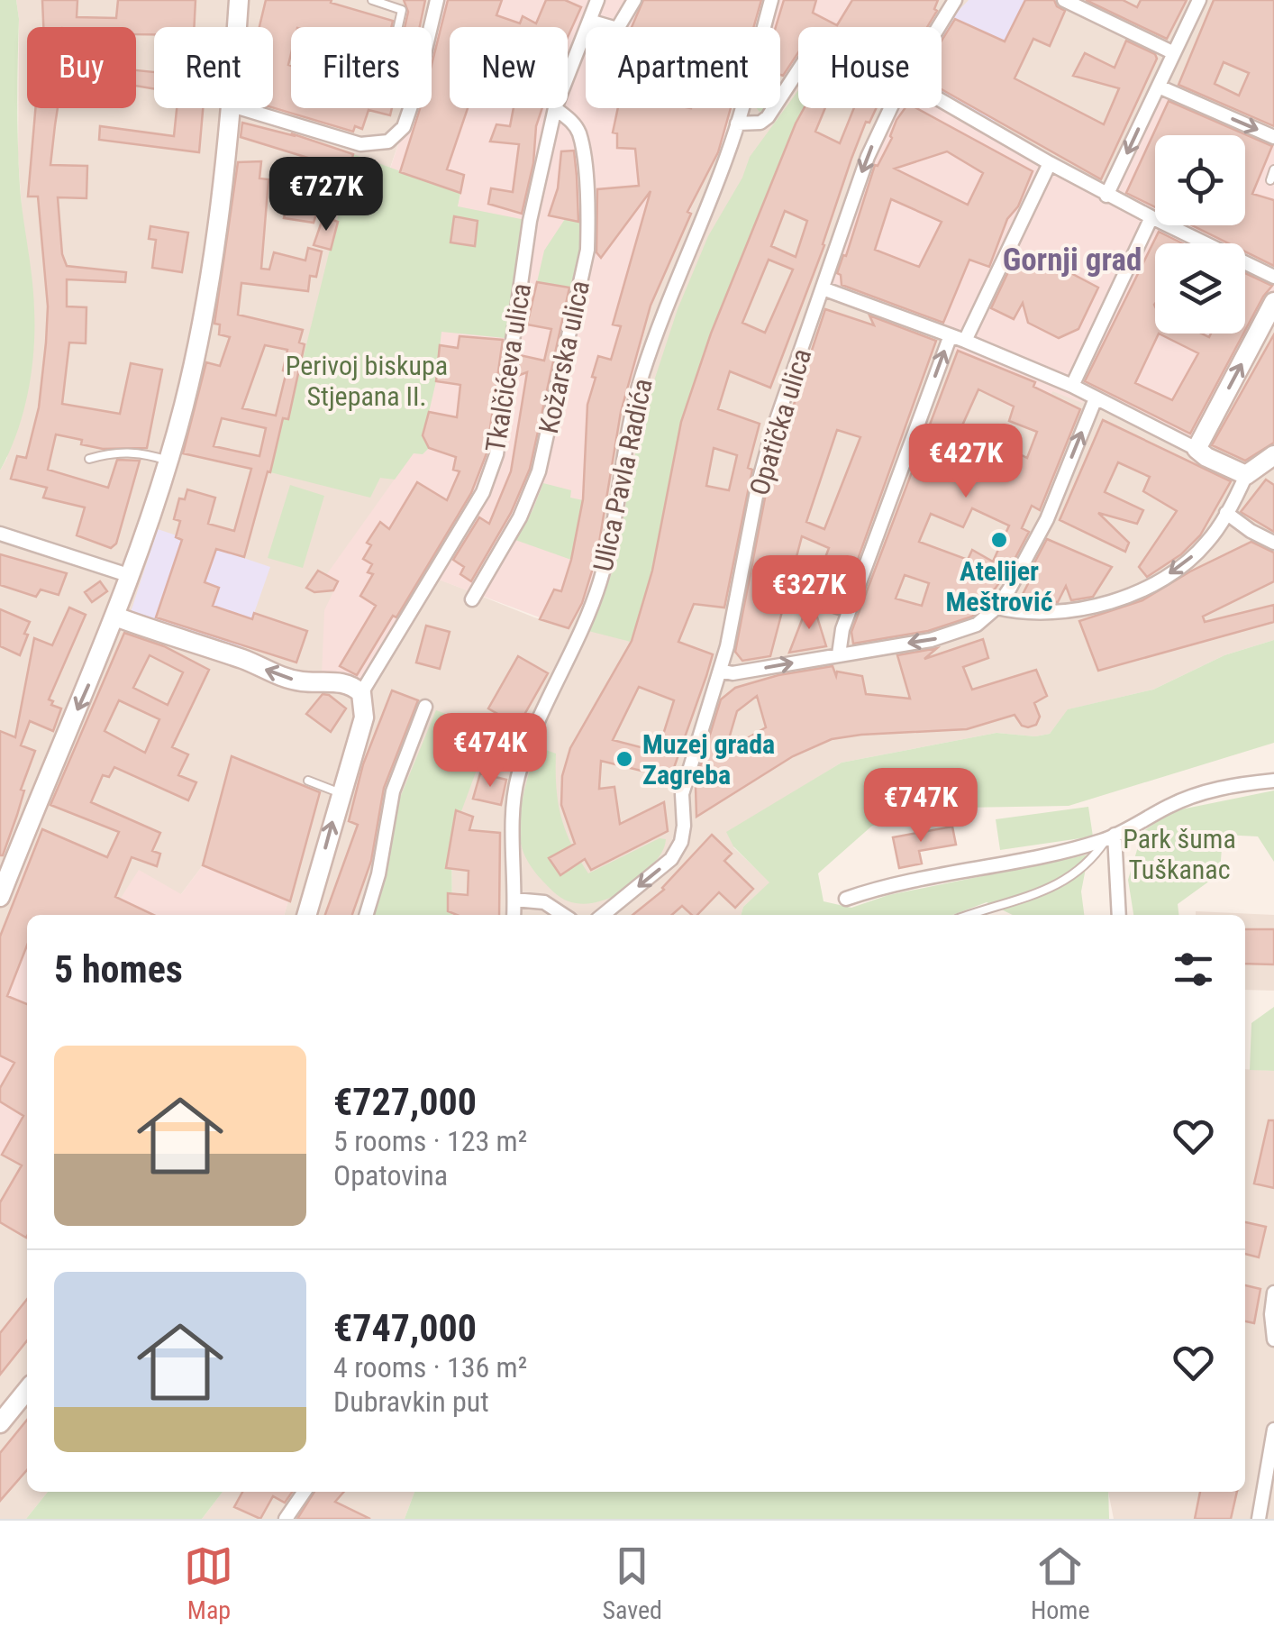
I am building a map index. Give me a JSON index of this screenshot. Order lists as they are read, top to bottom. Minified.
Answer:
{"streets":{"street":["Kožarska ulica","Tkalčićeva ulica","Opatička ulica","Ulica Pavla Radića"]},"crossings":[["Kožarska ulica","Tkalčićeva ulica"]],"one_way":["Opatička ulica"],"districts":["Gornji grad"],"parks":["Perivoj biskupa Stjepana II.","Park šuma Tuškanac"],"places":["Atelijer Meštrović","Muzej grada Zagreba"],"page":{"chip":["Buy","Rent","Filters","New","Apartment","House"],"price":["€727K","€427K","€327K","€474K","€747K"],"heading":"5 homes","list":[{"name":"€727,000","note":"5 rooms · 123 m² · Opatovina"},{"name":"€747,000","note":"4 rooms · 136 m² · Dubravkin put"}],"tabs":["Map","Saved","Home"]}}
